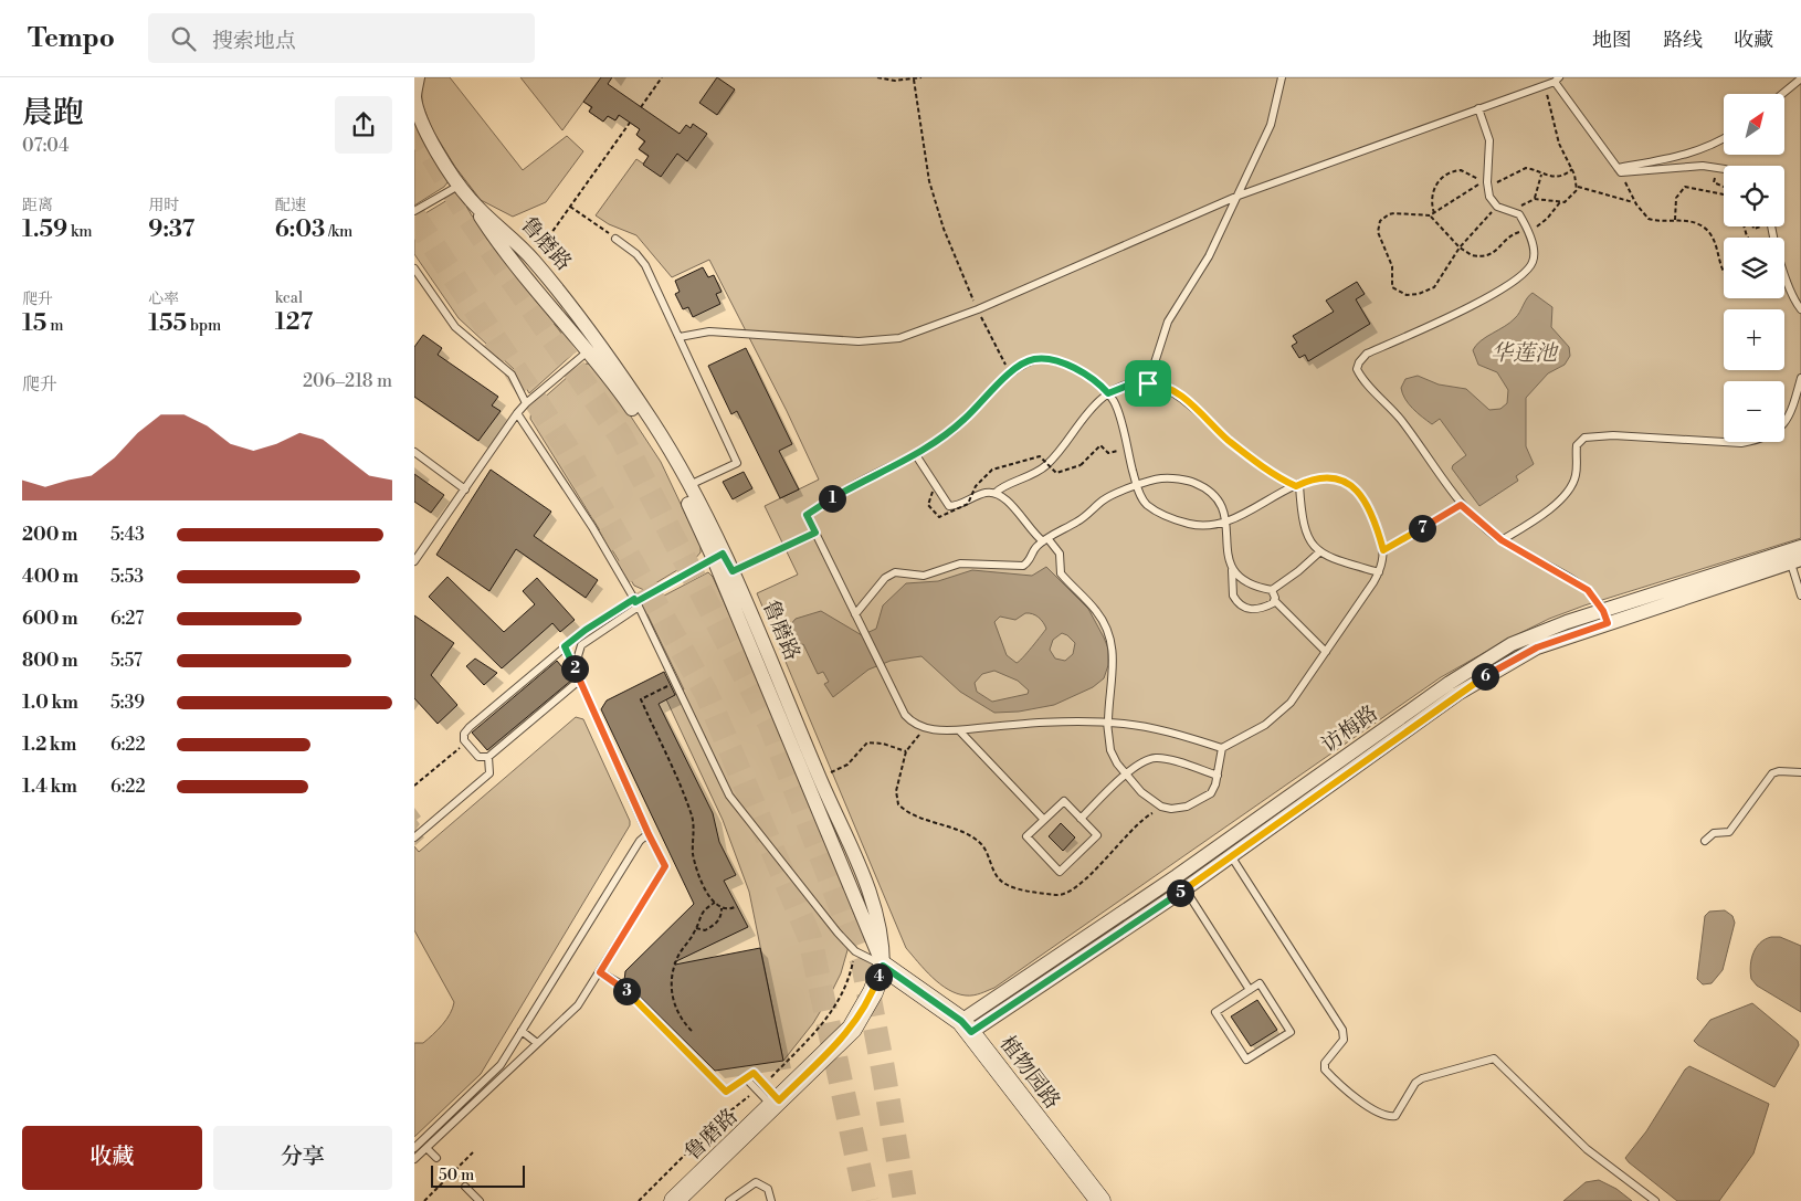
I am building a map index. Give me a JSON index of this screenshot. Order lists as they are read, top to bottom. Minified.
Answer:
{"streets":{"street":["鲁磨路","访梅路","植物园路"]},"crossings":[["鲁磨路","植物园路"],["访梅路","植物园路"]],"water":["华莲池"],"scale_bar":"50 m","north":"top right","page":{"header":"Tempo","search":"搜索地点","nav":["地图","路线","收藏"],"heading":["晨跑","07:04"],"map_buttons":["+","−"],"stats":[["距离","1.59 km"],["用时","9:37"],["配速","6:03 /km"],["爬升","15 m"],["心率","155 bpm"],["kcal","127"]],"chart":["爬升","206–218 m"],"pins":["1","7","2","6","5","4","3"],"list":[{"name":"200 m","note":"5:43"},{"name":"400 m","note":"5:53"},{"name":"600 m","note":"6:27"},{"name":"800 m","note":"5:57"},{"name":"1.0 km","note":"5:39"},{"name":"1.2 km","note":"6:22"},{"name":"1.4 km","note":"6:22"}],"buttons":["收藏","分享"],"scale":"50 m"}}
